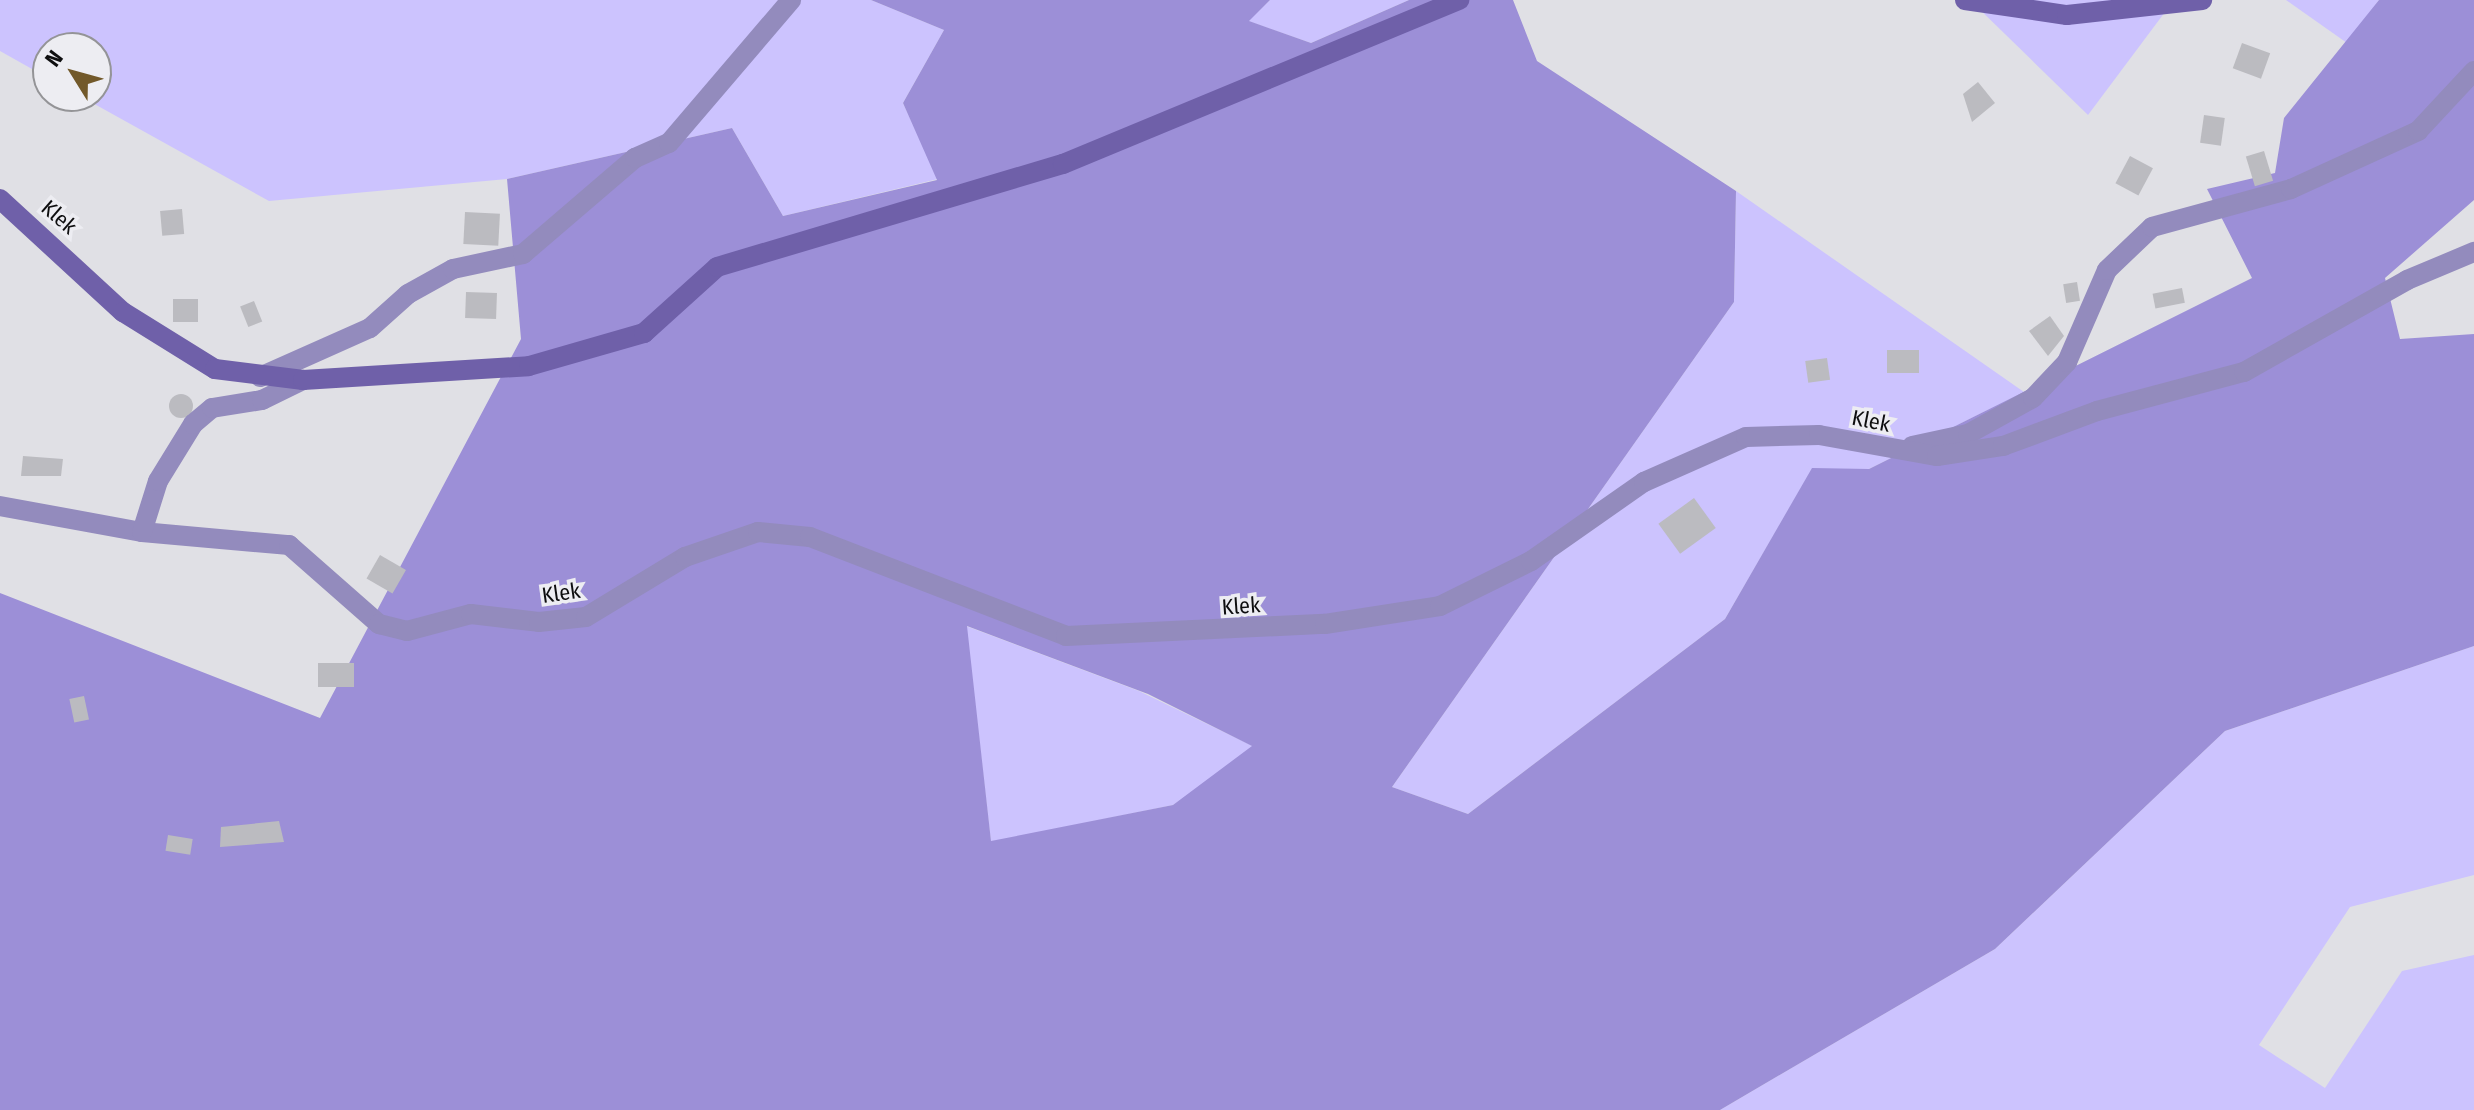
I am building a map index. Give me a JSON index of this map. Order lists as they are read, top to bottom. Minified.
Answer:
{"streets":{"street":["Klek"]},"north":"top left"}
